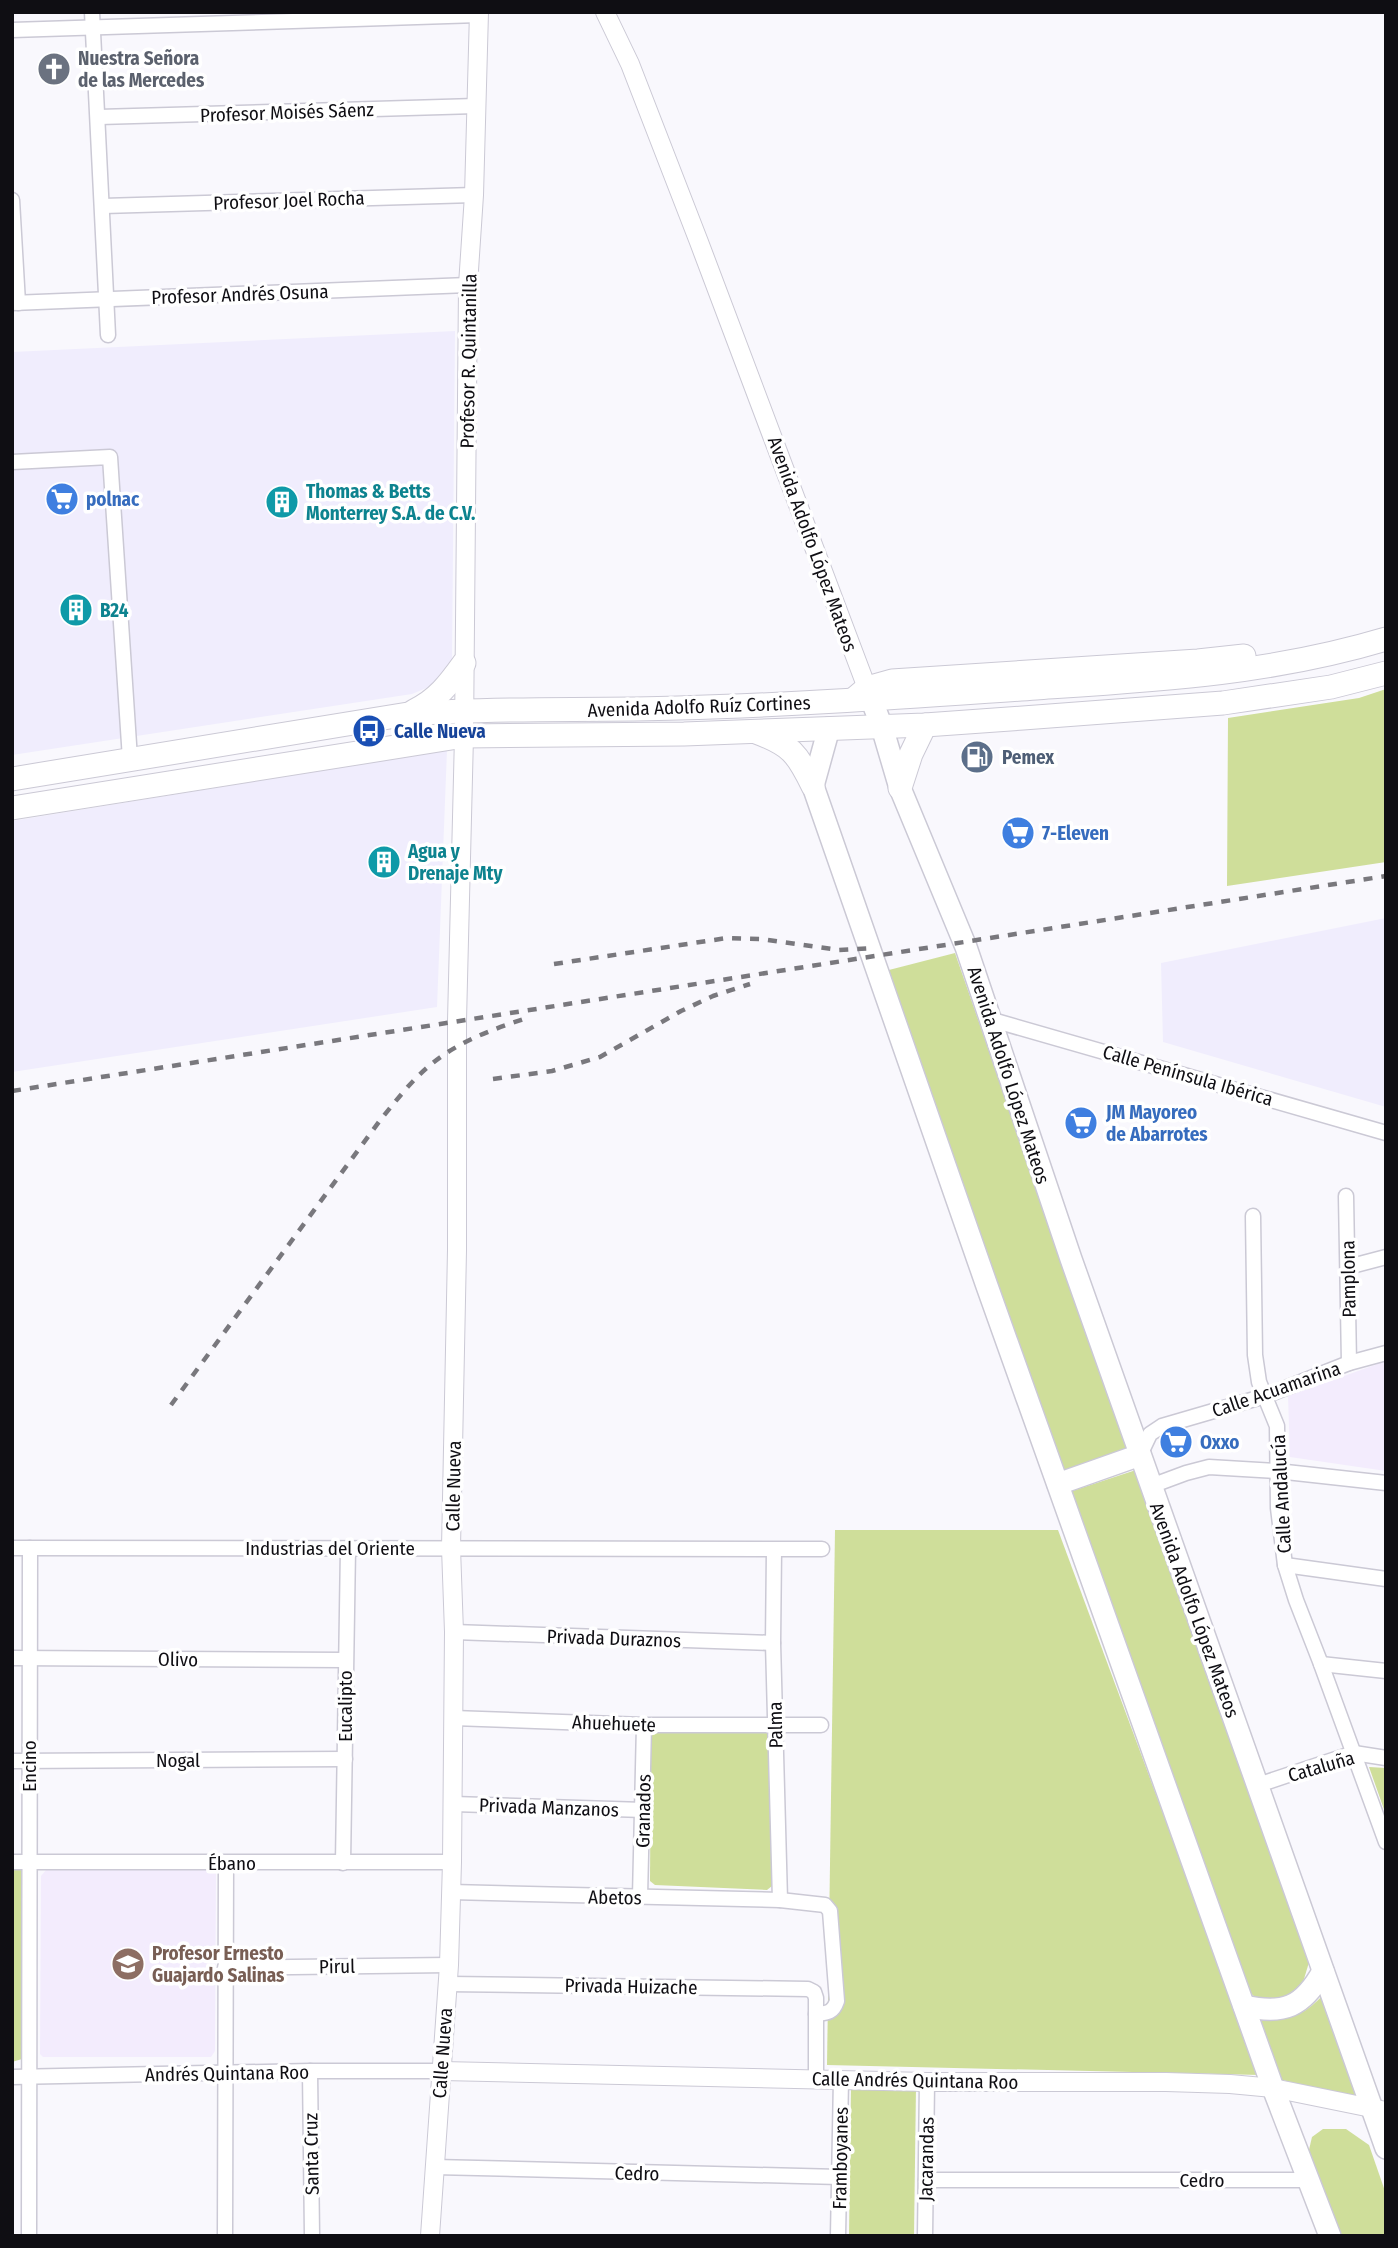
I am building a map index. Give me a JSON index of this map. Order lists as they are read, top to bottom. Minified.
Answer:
{"streets":{"main road":["Avenida Adolfo López Mateos","Avenida Adolfo Ruíz Cortines"],"street":["Profesor Moisés Sáenz","Profesor Joel Rocha","Profesor Andrés Osuna","Profesor R. Quintanilla","Calle Península Ibérica","Pamplona","Calle Acuamarina","Calle Nueva","Calle Andalucía","Industrias del Oriente","Privada Duraznos","Olivo","Eucalipto","Ahuehuete","Palma","Nogal","Encino","Cataluña","Privada Manzanos","Granados","Ébano","Abetos","Pirul","Privada Huizache","Andrés Quintana Roo","Calle Andrés Quintana Roo","Santa Cruz","Framboyanes","Jacarandas","Cedro"]},"crossings":[["Profesor Moisés Sáenz","Profesor R. Quintanilla"],["Profesor Joel Rocha","Profesor R. Quintanilla"],["Profesor Andrés Osuna","Profesor R. Quintanilla"],["Profesor R. Quintanilla","Avenida Adolfo Ruíz Cortines"],["Profesor R. Quintanilla","Calle Nueva"],["Avenida Adolfo López Mateos","Avenida Adolfo Ruíz Cortines"],["Avenida Adolfo López Mateos","Calle Península Ibérica"],["Avenida Adolfo López Mateos","Calle Acuamarina"],["Avenida Adolfo López Mateos","Cataluña"],["Avenida Adolfo López Mateos","Calle Andrés Quintana Roo"],["Avenida Adolfo Ruíz Cortines","Calle Nueva"],["Pamplona","Calle Acuamarina"],["Calle Acuamarina","Calle Andalucía"],["Calle Nueva","Industrias del Oriente"],["Calle Nueva","Privada Duraznos"],["Calle Nueva","Ahuehuete"],["Calle Nueva","Privada Manzanos"],["Calle Nueva","Ébano"],["Calle Nueva","Abetos"],["Calle Nueva","Pirul"],["Calle Nueva","Privada Huizache"],["Calle Nueva","Andrés Quintana Roo"],["Calle Nueva","Calle Andrés Quintana Roo"],["Calle Nueva","Cedro"],["Calle Andalucía","Cataluña"],["Industrias del Oriente","Eucalipto"],["Industrias del Oriente","Palma"],["Industrias del Oriente","Encino"],["Privada Duraznos","Palma"],["Olivo","Eucalipto"],["Olivo","Encino"],["Eucalipto","Nogal"],["Eucalipto","Ébano"],["Ahuehuete","Palma"],["Ahuehuete","Granados"],["Palma","Abetos"],["Nogal","Encino"],["Encino","Ébano"],["Encino","Andrés Quintana Roo"],["Privada Manzanos","Granados"],["Granados","Abetos"],["Abetos","Privada Huizache"],["Andrés Quintana Roo","Calle Andrés Quintana Roo"],["Andrés Quintana Roo","Santa Cruz"],["Calle Andrés Quintana Roo","Framboyanes"],["Calle Andrés Quintana Roo","Jacarandas"],["Framboyanes","Cedro"],["Jacarandas","Cedro"]],"places":{"church":["Nuestra Señora de las Mercedes"],"supermarket":["polnac","7-Eleven","JM Mayoreo de Abarrotes","Oxxo"],"building":["Thomas & Betts Monterrey S.A. de C.V.","B24","Agua y Drenaje Mty"],"bus stop":["Calle Nueva"],"fuel station":["Pemex"],"school or university":["Profesor Ernesto Guajardo Salinas"]}}
